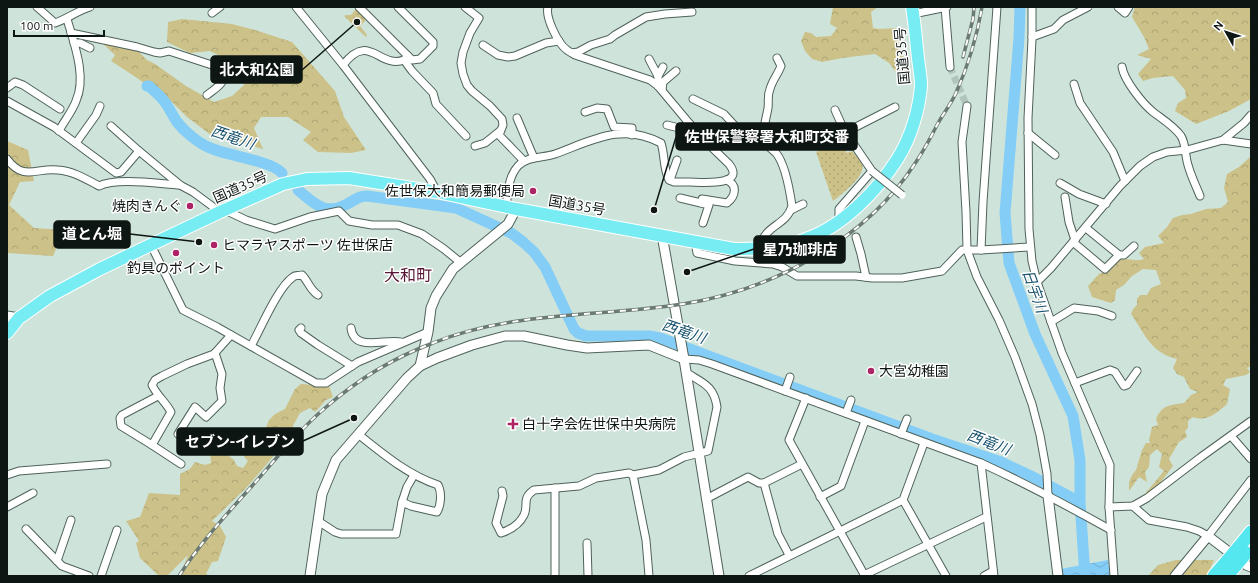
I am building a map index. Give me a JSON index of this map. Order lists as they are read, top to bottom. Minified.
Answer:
{"streets":{"highway":["国道35号"]},"districts":["大和町"],"water":["西竜川","日宇川"],"places":{"other":["北大和公園","佐世保大和簡易郵便局","焼肉きんぐ","佐世保警察署大和町交番","道とん堀","ヒマラヤスポーツ 佐世保店","釣具のポイント","星乃珈琲店","大宮幼稚園","セブン-イレブン"],"health":["白十字会佐世保中央病院"]},"scale_bar":"100 m","north":"top left"}
